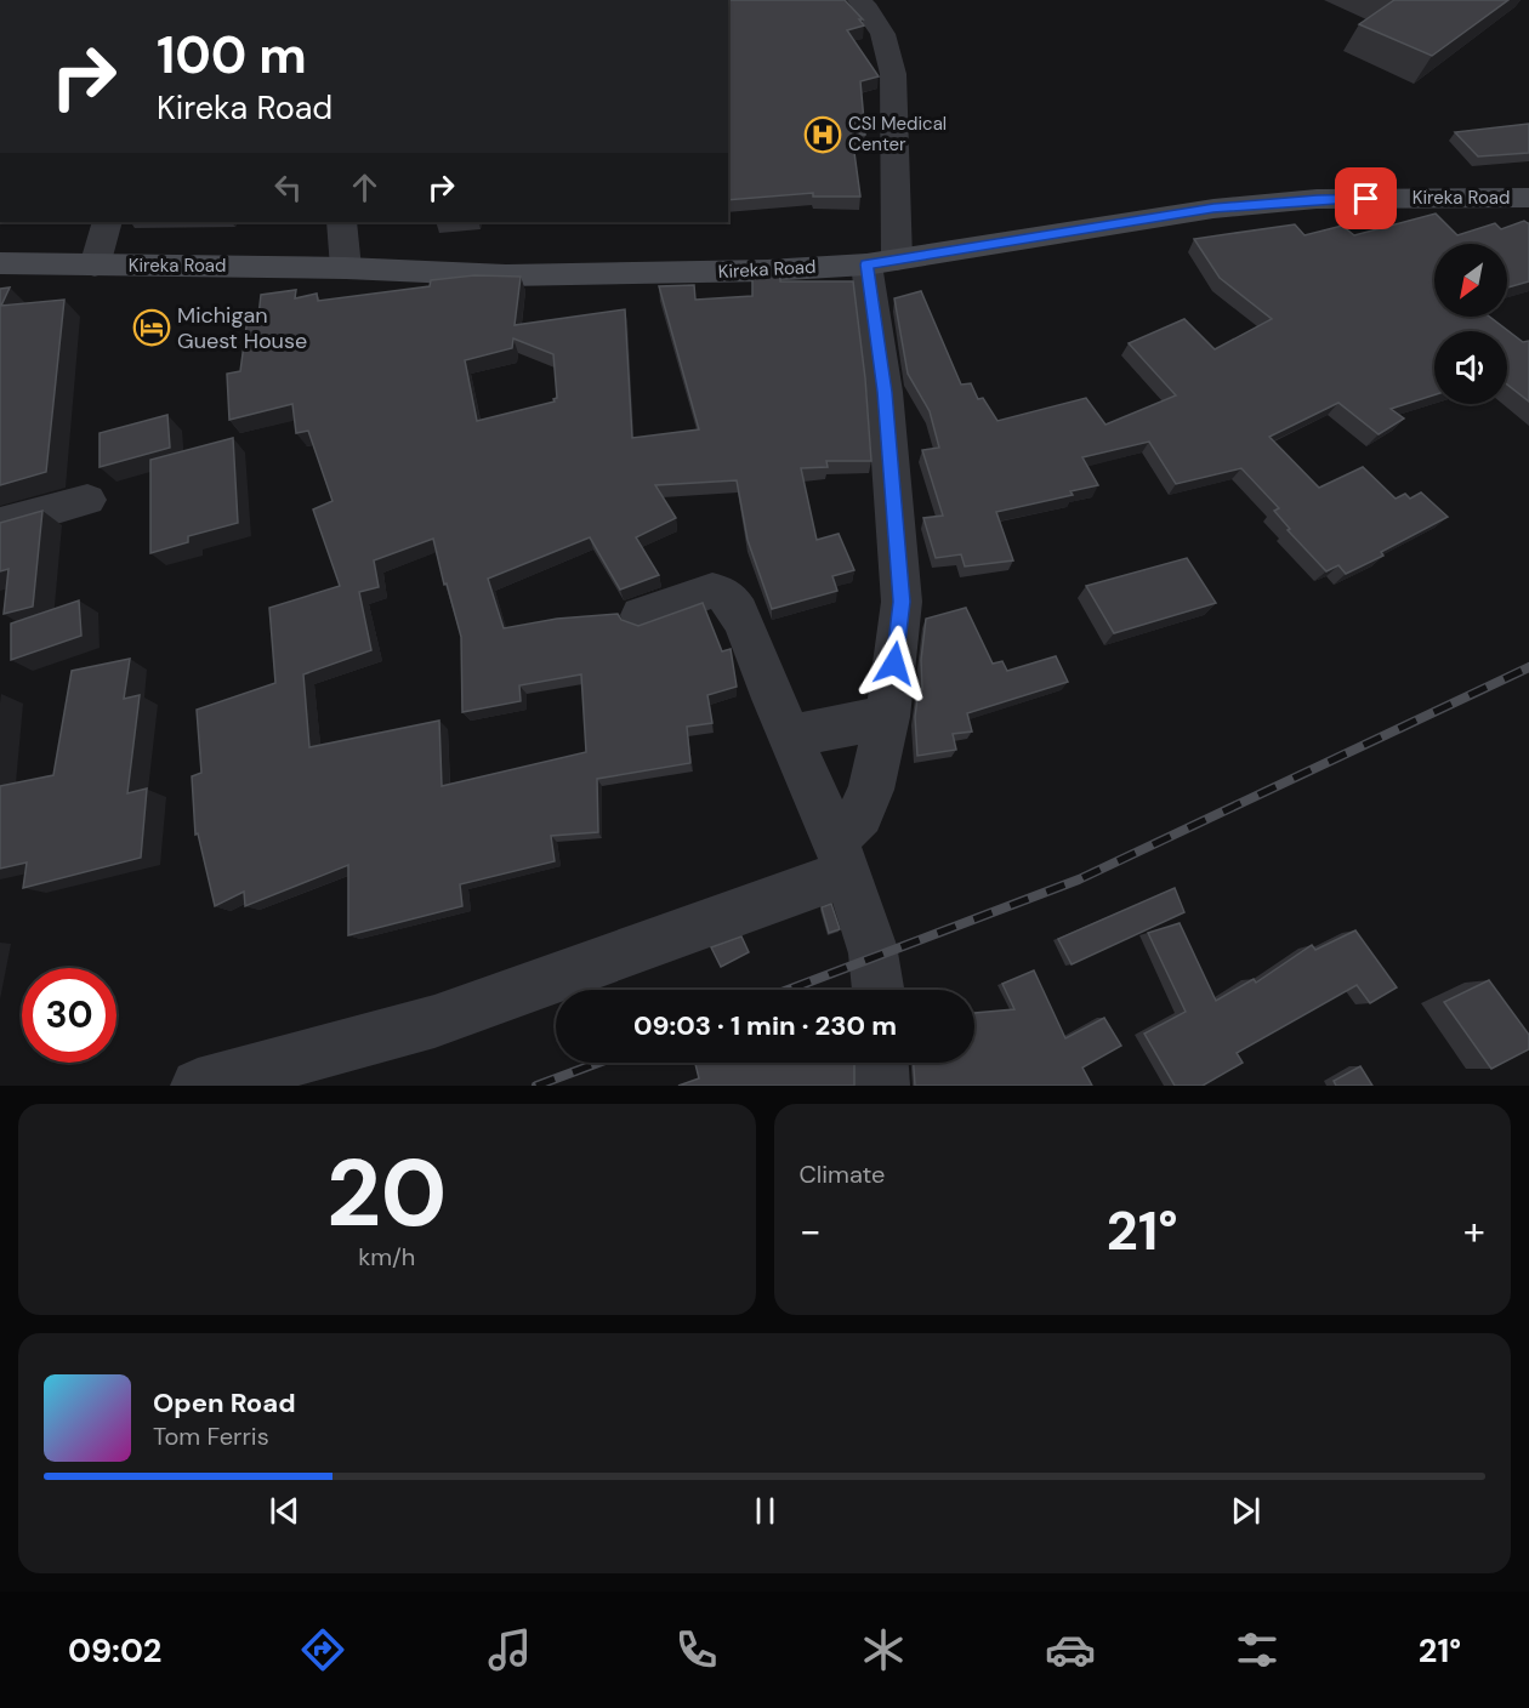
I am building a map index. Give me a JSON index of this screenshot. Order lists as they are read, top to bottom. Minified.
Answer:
{"streets":{"main road":["Kireka Road"]},"places":{"hospital":["CSI Medical Center"],"hotel":["Michigan Guest House"]},"north":"bottom left","page":{"turn":["100 m","Kireka Road"],"limit":"30","trip":"09:03 · 1 min · 230 m","tile":[["20","km/h"],"Climate"],"heat":["−","21°","+"],"song":["Open Road","Tom Ferris"],"tabs":["09:02","21°"]}}
